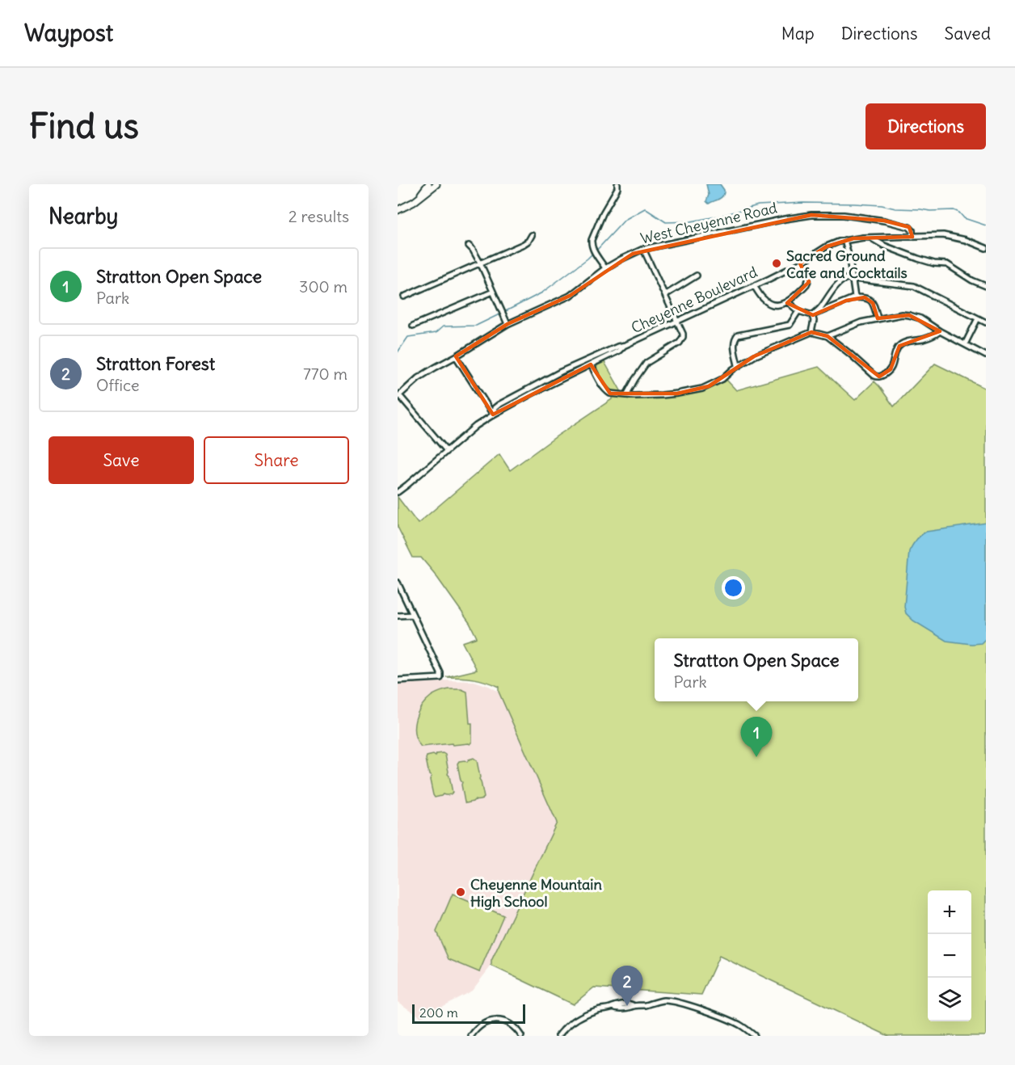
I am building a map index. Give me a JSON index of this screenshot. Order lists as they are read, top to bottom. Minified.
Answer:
{"streets":{"street":["West Cheyenne Road","Cheyenne Boulevard"]},"crossings":[["West Cheyenne Road","Cheyenne Boulevard"]],"places":["Sacred Ground Cafe and Cocktails","Cheyenne Mountain High School"],"scale_bar":"200 m","page":{"header":"Waypost","nav":["Map","Directions","Saved"],"buttons":["Directions",["Save","Share"]],"title":"Find us","heading":["Nearby","2 results"],"list":[{"mark":"1","name":"Stratton Open Space","note":"Park","value":"300 m"},{"mark":"2","name":"Stratton Forest","note":"Office","value":"770 m"}],"popup":["Stratton Open Space","Park"],"pins":["1","2"],"map_buttons":["+","−"],"scale":"200 m"}}
